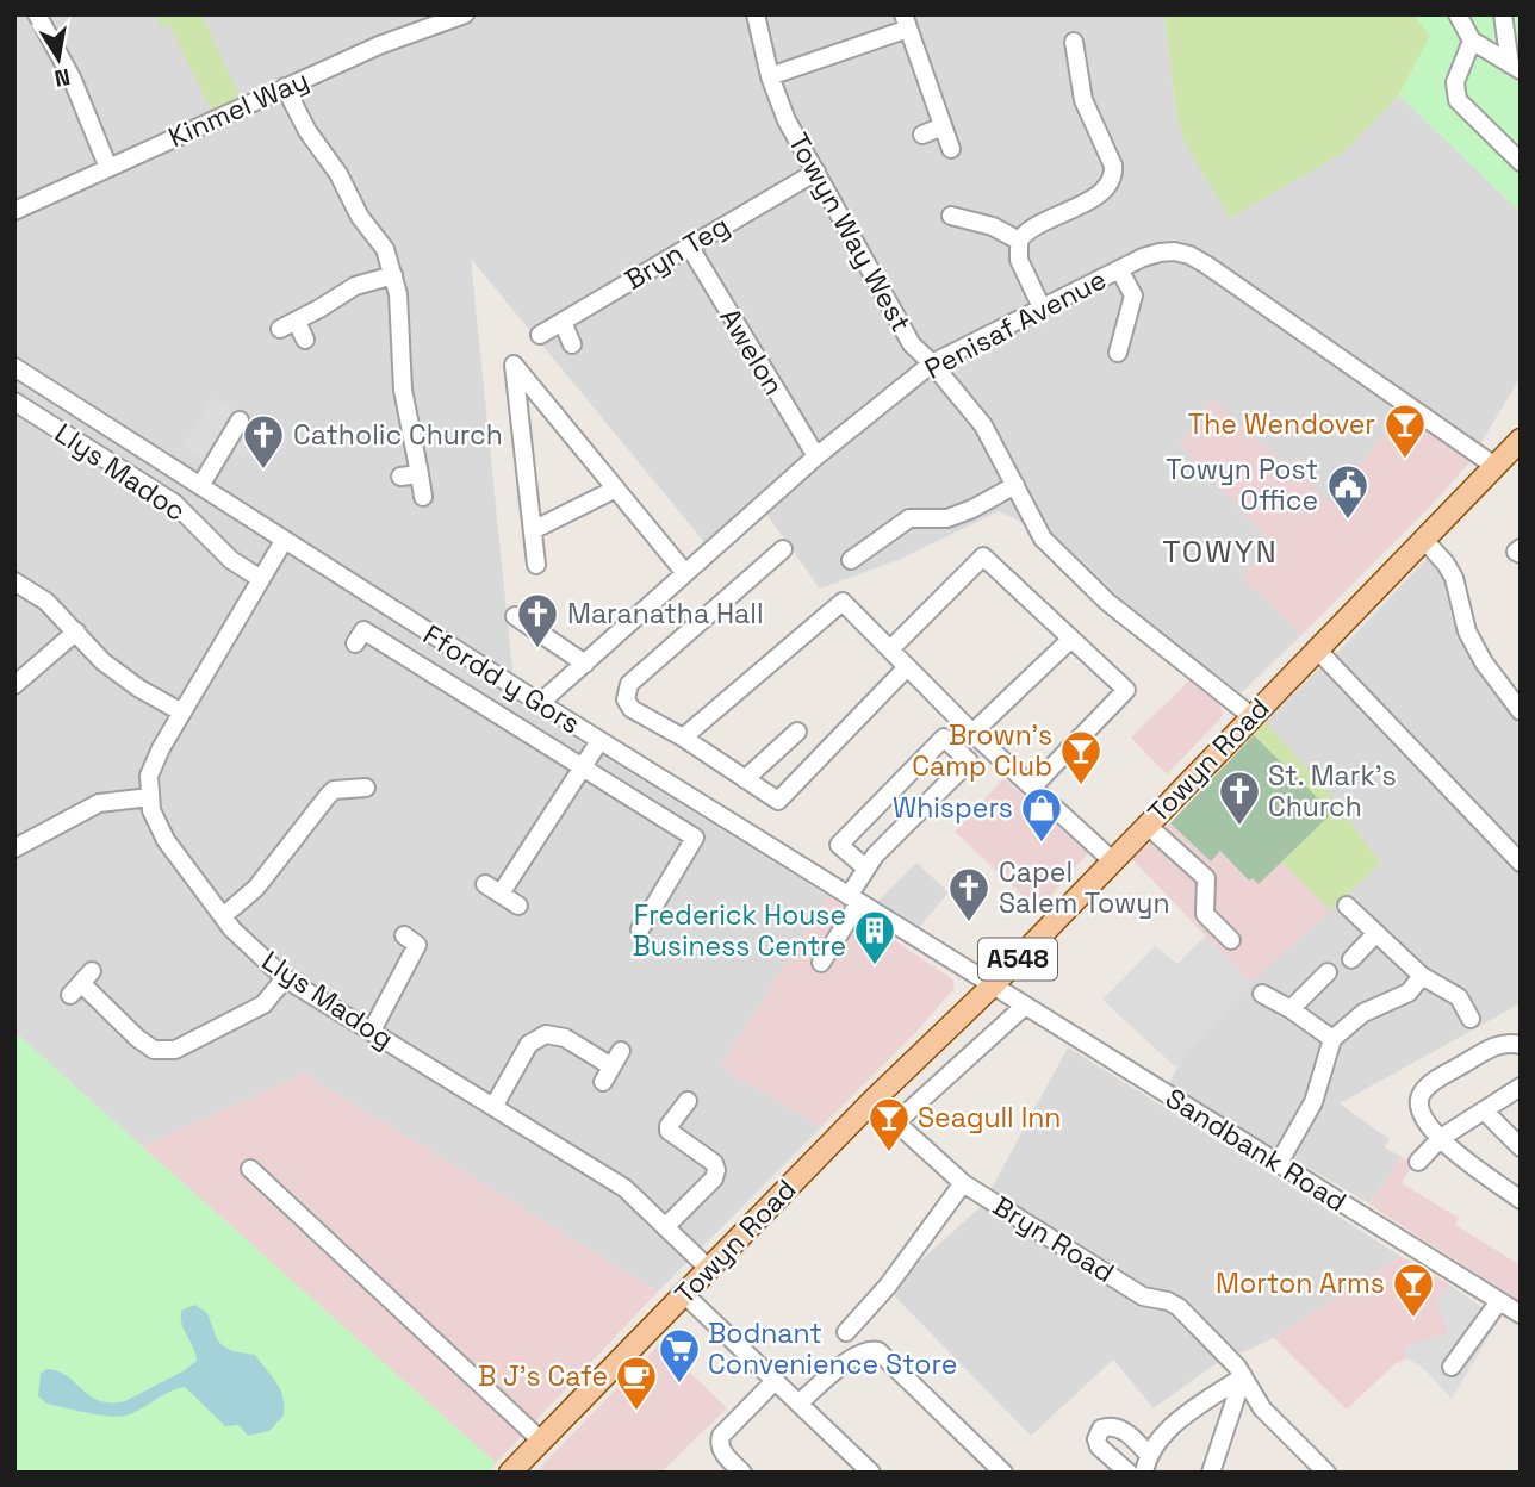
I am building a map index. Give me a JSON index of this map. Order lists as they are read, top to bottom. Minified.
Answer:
{"streets":{"main road":["Towyn Road","A548"],"street":["Kinmel Way","Towyn Way West","Bryn Teg","Penisaf Avenue","Awelon","Llys Madoc","Ffordd y Gors","Llys Madog","Sandbank Road","Bryn Road"]},"crossings":[["Towyn Way West","Bryn Teg"],["Towyn Way West","Penisaf Avenue"],["Towyn Way West","Towyn Road"],["Bryn Teg","Awelon"],["Penisaf Avenue","Awelon"],["Penisaf Avenue","Ffordd y Gors"],["Penisaf Avenue","Towyn Road"],["Llys Madoc","Llys Madog"],["Ffordd y Gors","Towyn Road"],["Ffordd y Gors","Llys Madog"],["Ffordd y Gors","Sandbank Road"],["Towyn Road","Llys Madog"],["Towyn Road","Sandbank Road"],["Towyn Road","Bryn Road"]],"districts":["TOWYN"],"places":{"bar":["The Wendover","Brown's Camp Club","Seagull Inn","Morton Arms"],"church":["Catholic Church","Maranatha Hall","St. Mark's Church","Capel Salem Towyn"],"public building":["Towyn Post Office"],"shop":["Whispers"],"building":["Frederick House Business Centre"],"supermarket":["Bodnant Convenience Store"],"cafe":["B J's Cafe"]},"north":"bottom"}
